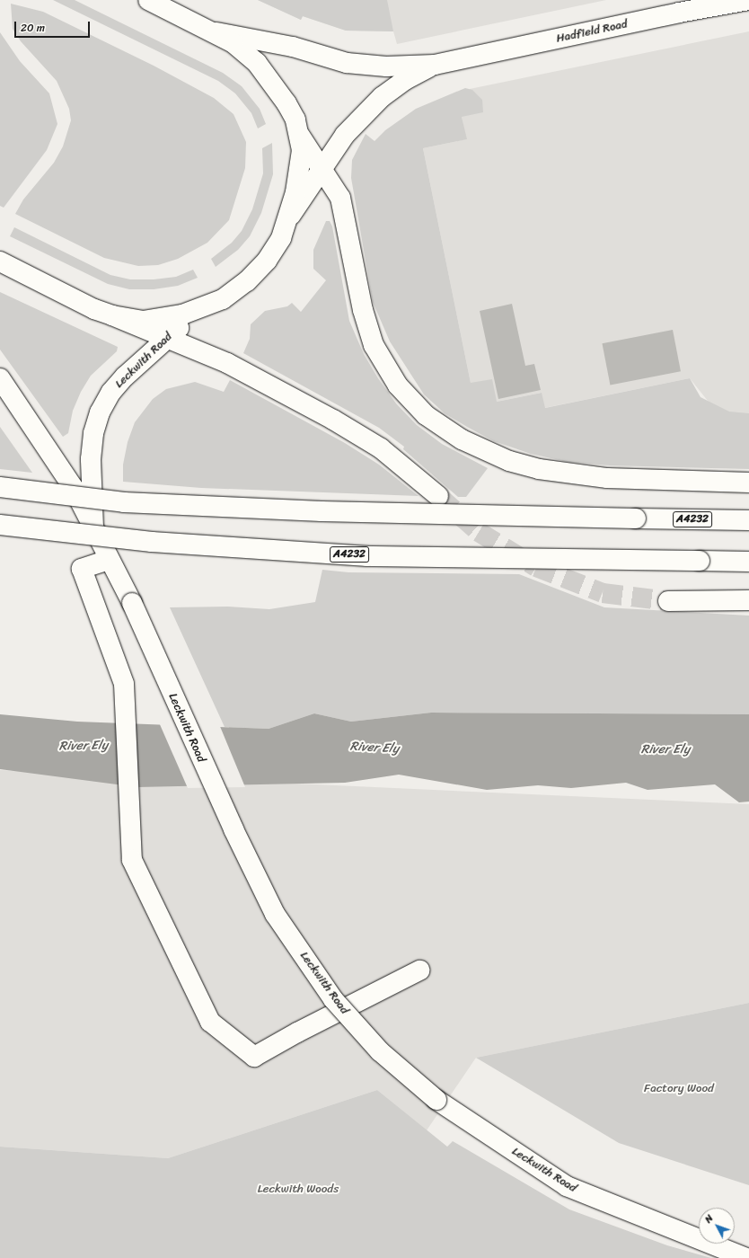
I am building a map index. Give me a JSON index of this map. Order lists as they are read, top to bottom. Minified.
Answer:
{"streets":{"main road":["Hadfield Road","Leckwith Road","A4232"]},"water":["River Ely"],"parks":["Factory Wood","Leckwith Woods"],"scale_bar":"20 m","north":"top left"}
